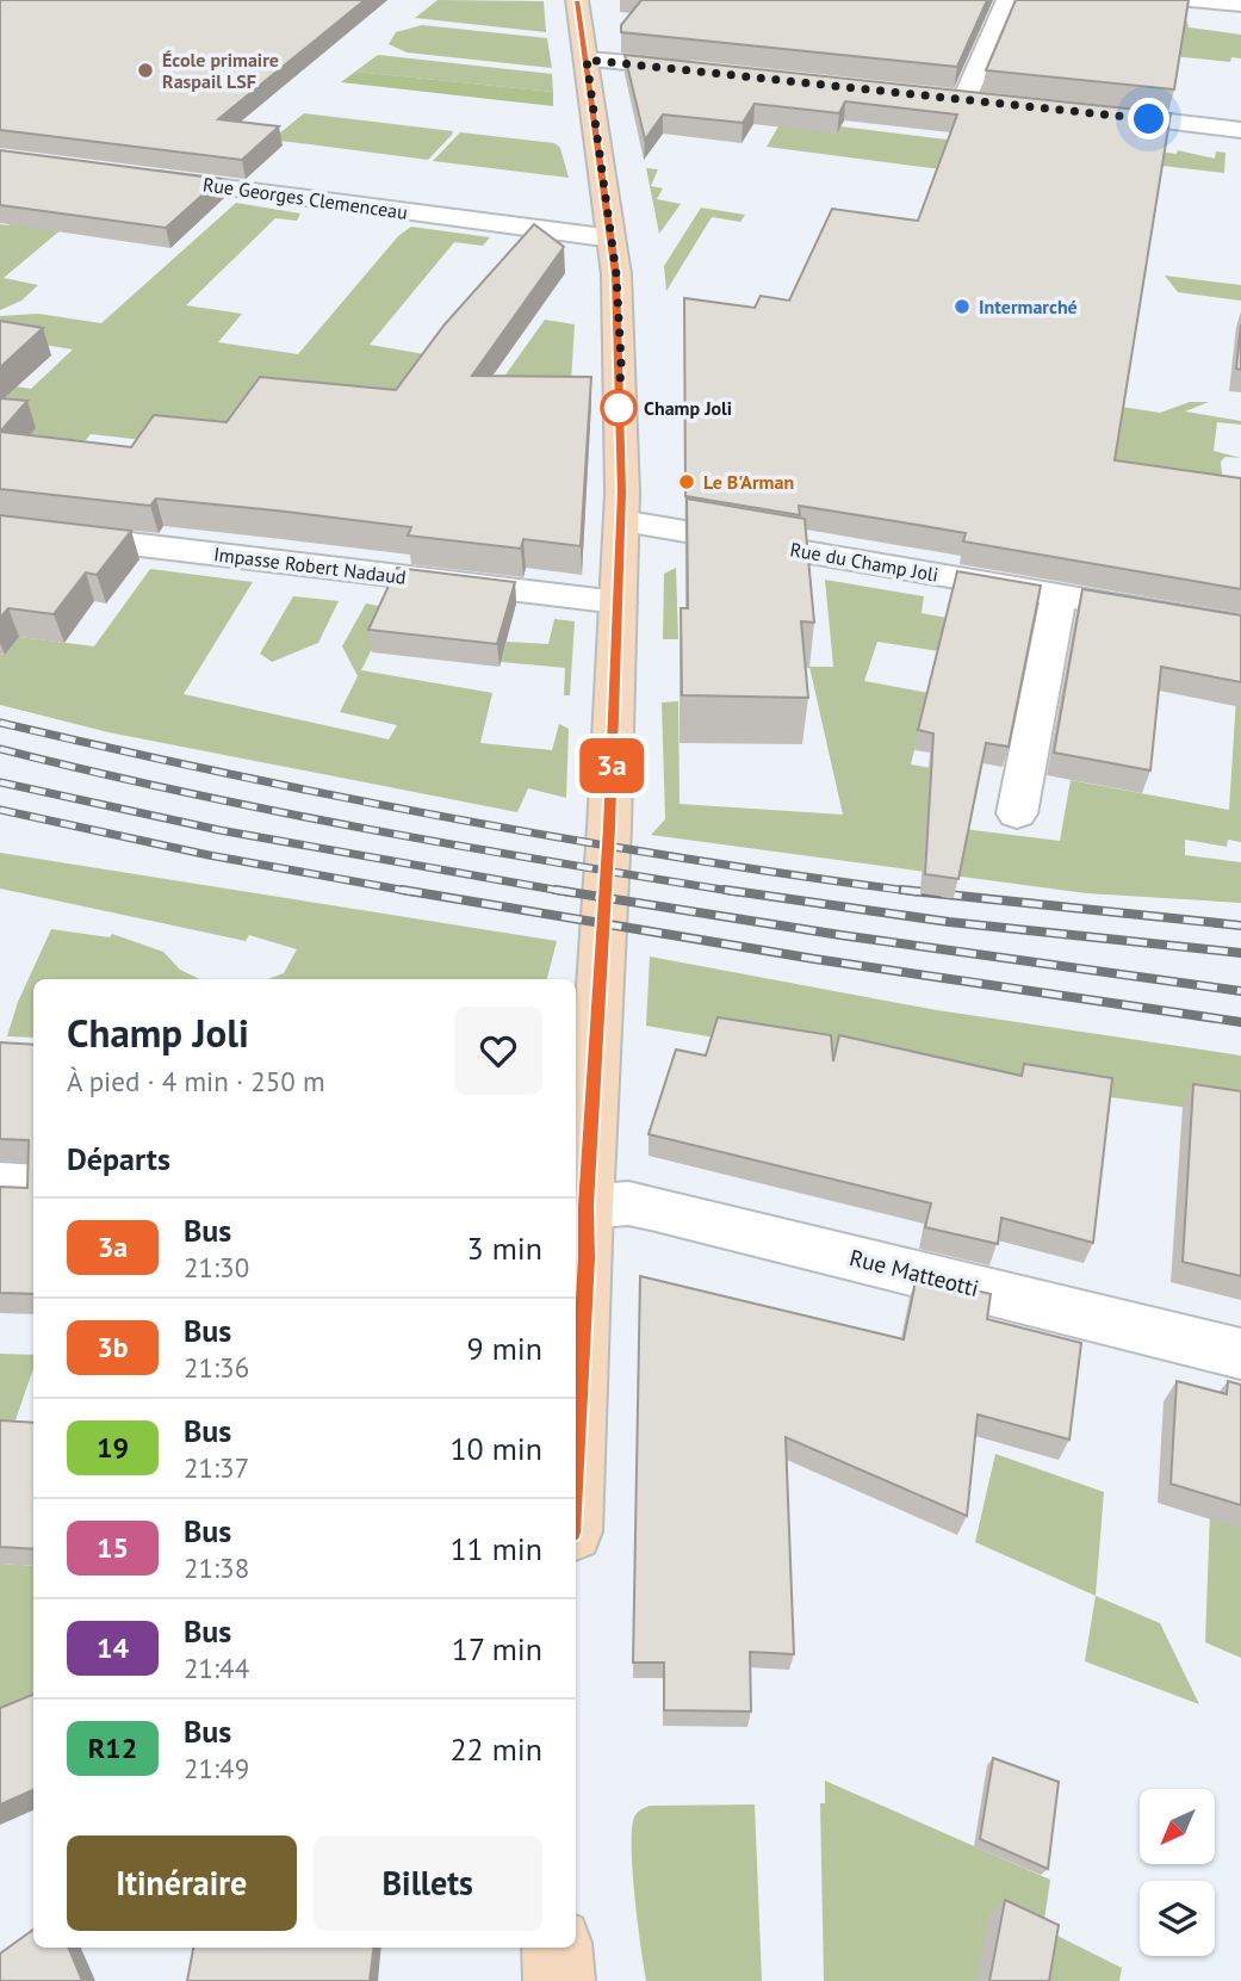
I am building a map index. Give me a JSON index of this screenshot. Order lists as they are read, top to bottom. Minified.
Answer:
{"streets":{"street":["Rue Georges Clemenceau","Rue du Champ Joli","Impasse Robert Nadaud","Rue Matteotti"]},"places":["École primaire Raspail LSF","Intermarché","Champ Joli","Le B'Arman"],"lines":["bus line 3a"],"north":"bottom left","page":{"on_map":"3a","heading":[["Champ Joli","À pied · 4 min · 250 m"],"Départs"],"list":[{"mark":"3a","name":"Bus","note":"21:30","value":"3 min"},{"mark":"3b","name":"Bus","note":"21:36","value":"9 min"},{"mark":"19","name":"Bus","note":"21:37","value":"10 min"},{"mark":"15","name":"Bus","note":"21:38","value":"11 min"},{"mark":"14","name":"Bus","note":"21:44","value":"17 min"},{"mark":"R12","name":"Bus","note":"21:49","value":"22 min"}],"buttons":["Itinéraire","Billets"]}}
